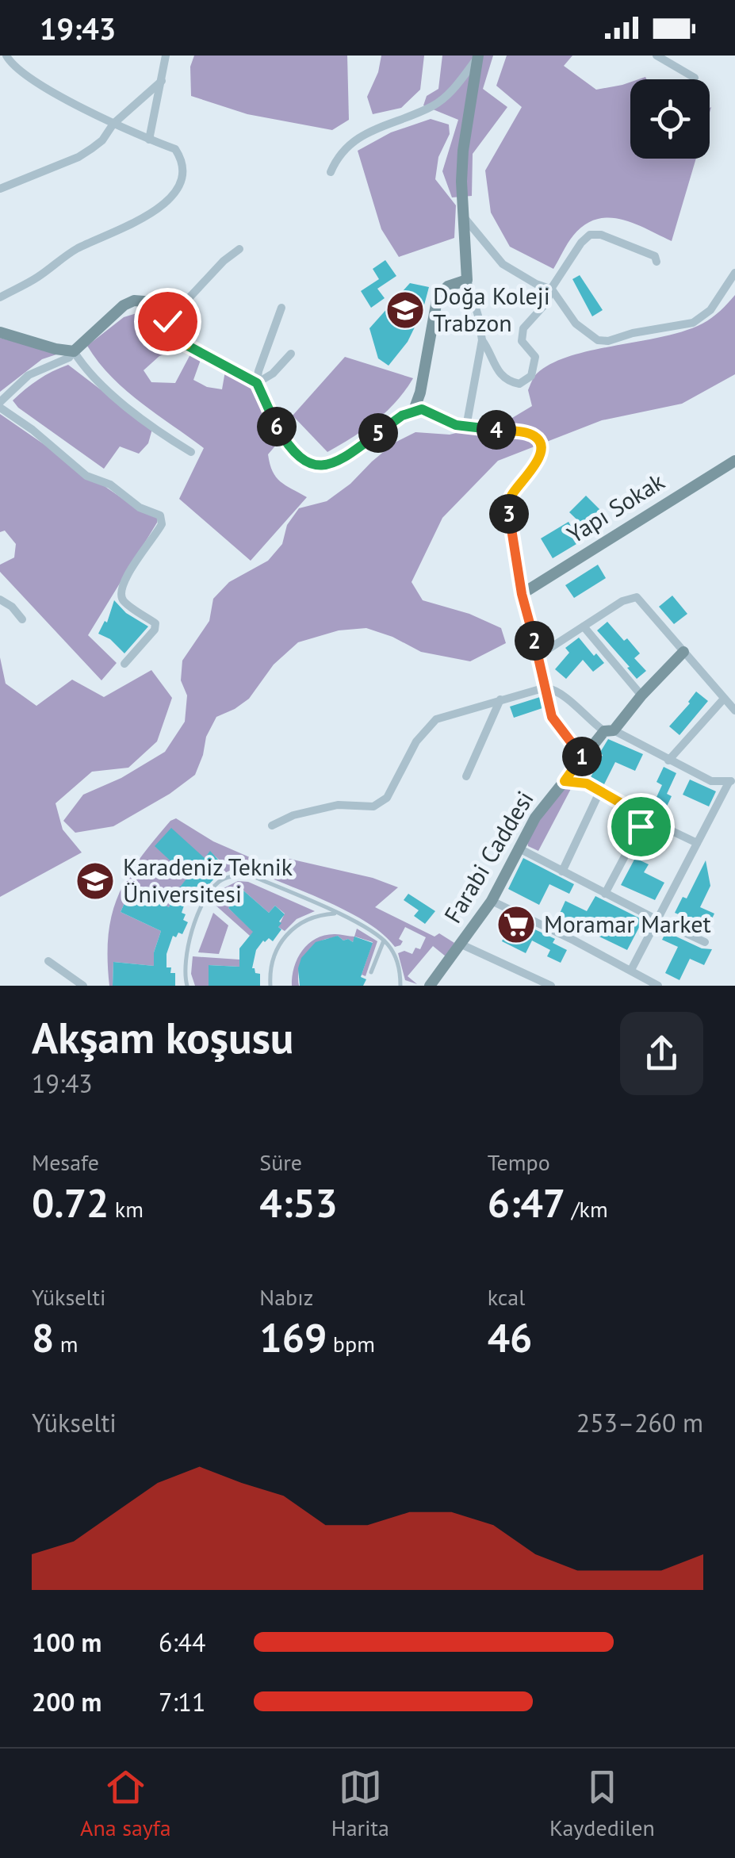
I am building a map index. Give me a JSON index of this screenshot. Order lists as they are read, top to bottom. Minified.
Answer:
{"streets":{"street":["Yapı Sokak","Farabi Caddesi"]},"places":{"school or university":["Doğa Koleji Trabzon","Karadeniz Teknik Üniversitesi"],"supermarket":["Moramar Market"]},"page":{"status":"19:43","pins":["6","4","5","3","2","1"],"heading":["Akşam koşusu","19:43"],"stats":[["Mesafe","0.72 km"],["Süre","4:53"],["Tempo","6:47 /km"],["Yükselti","8 m"],["Nabız","169 bpm"],["kcal","46"]],"chart":["Yükselti","253–260 m"],"list":[{"name":"100 m","note":"6:44"},{"name":"200 m","note":"7:11"}],"tabs":["Ana sayfa","Harita","Kaydedilen"]}}
